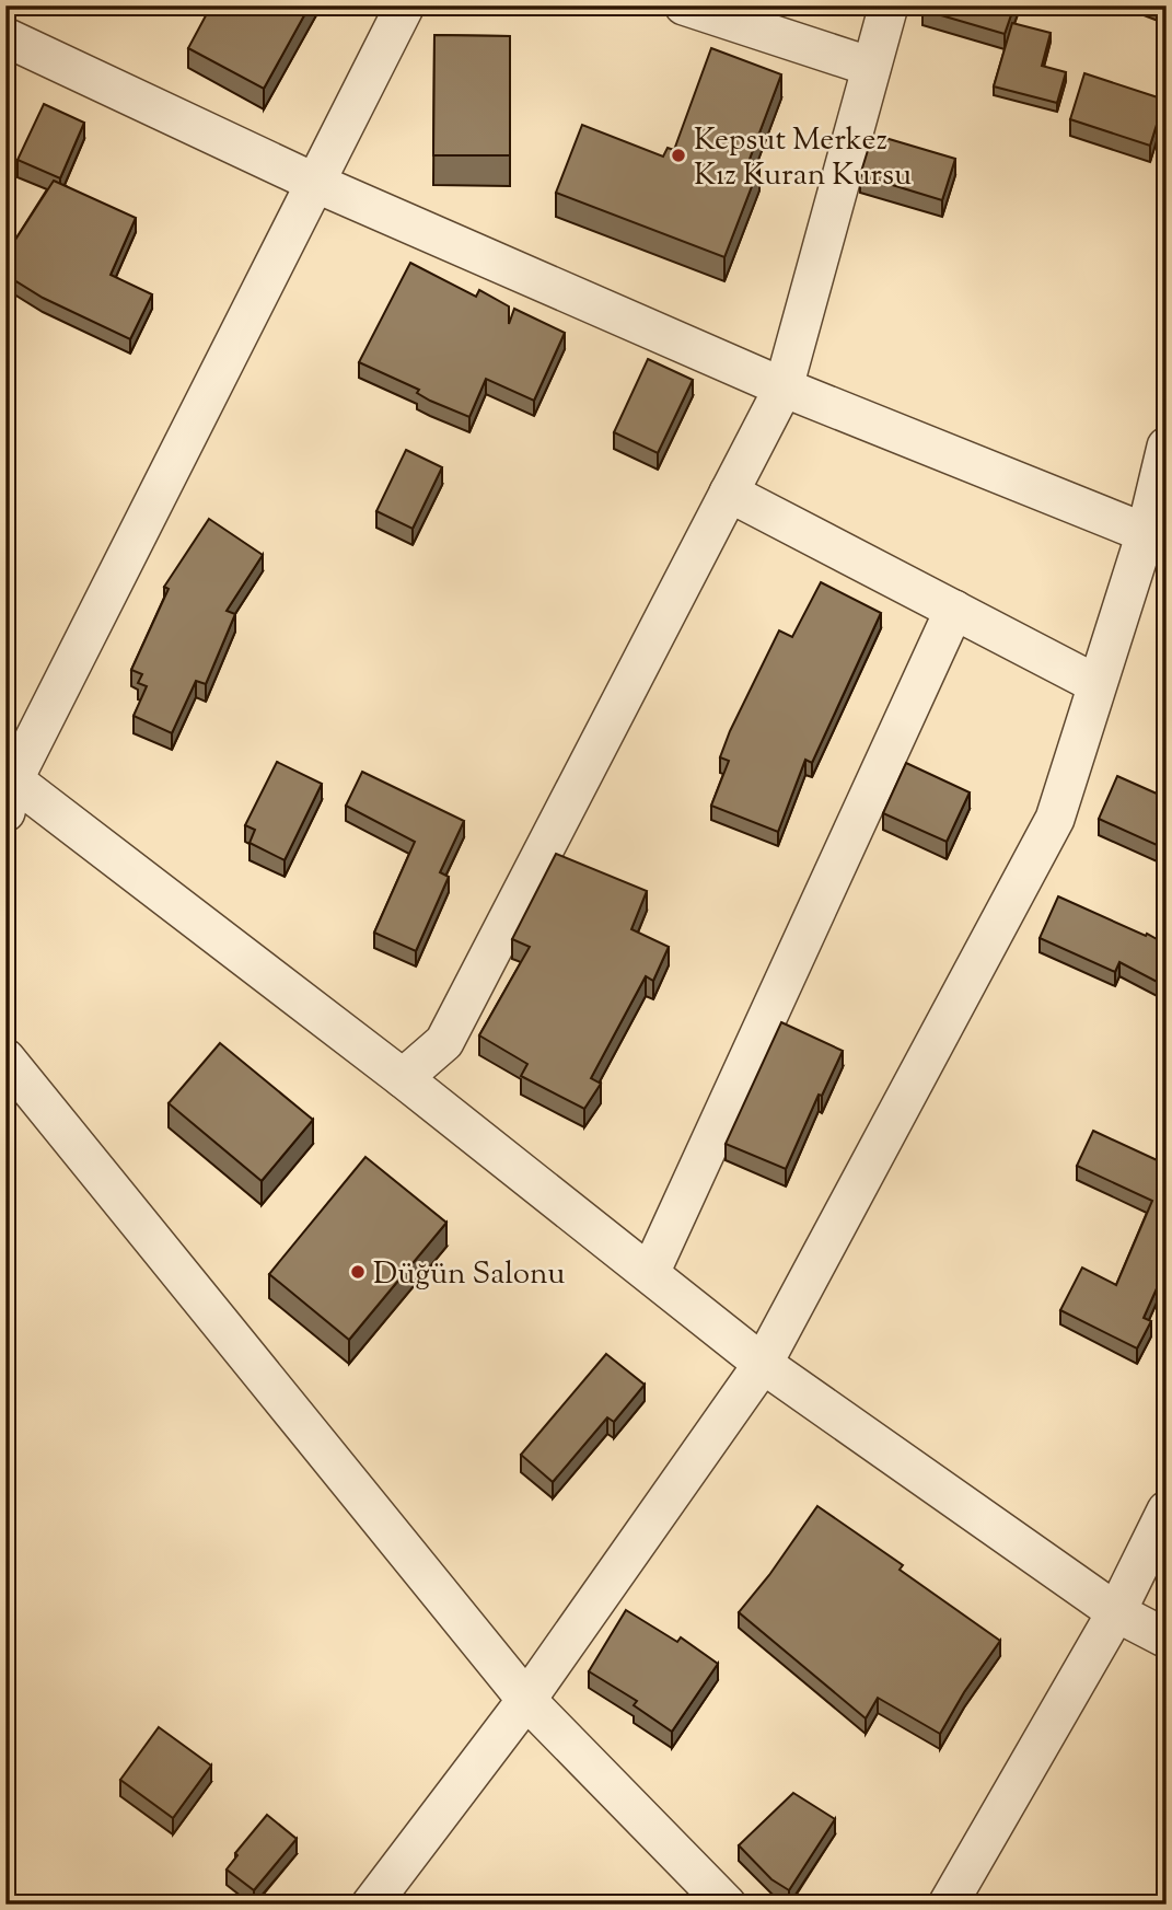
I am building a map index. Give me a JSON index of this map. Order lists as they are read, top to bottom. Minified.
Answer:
{"places":["Kepsut Merkez Kız Kuran Kursu","Düğün Salonu"]}
